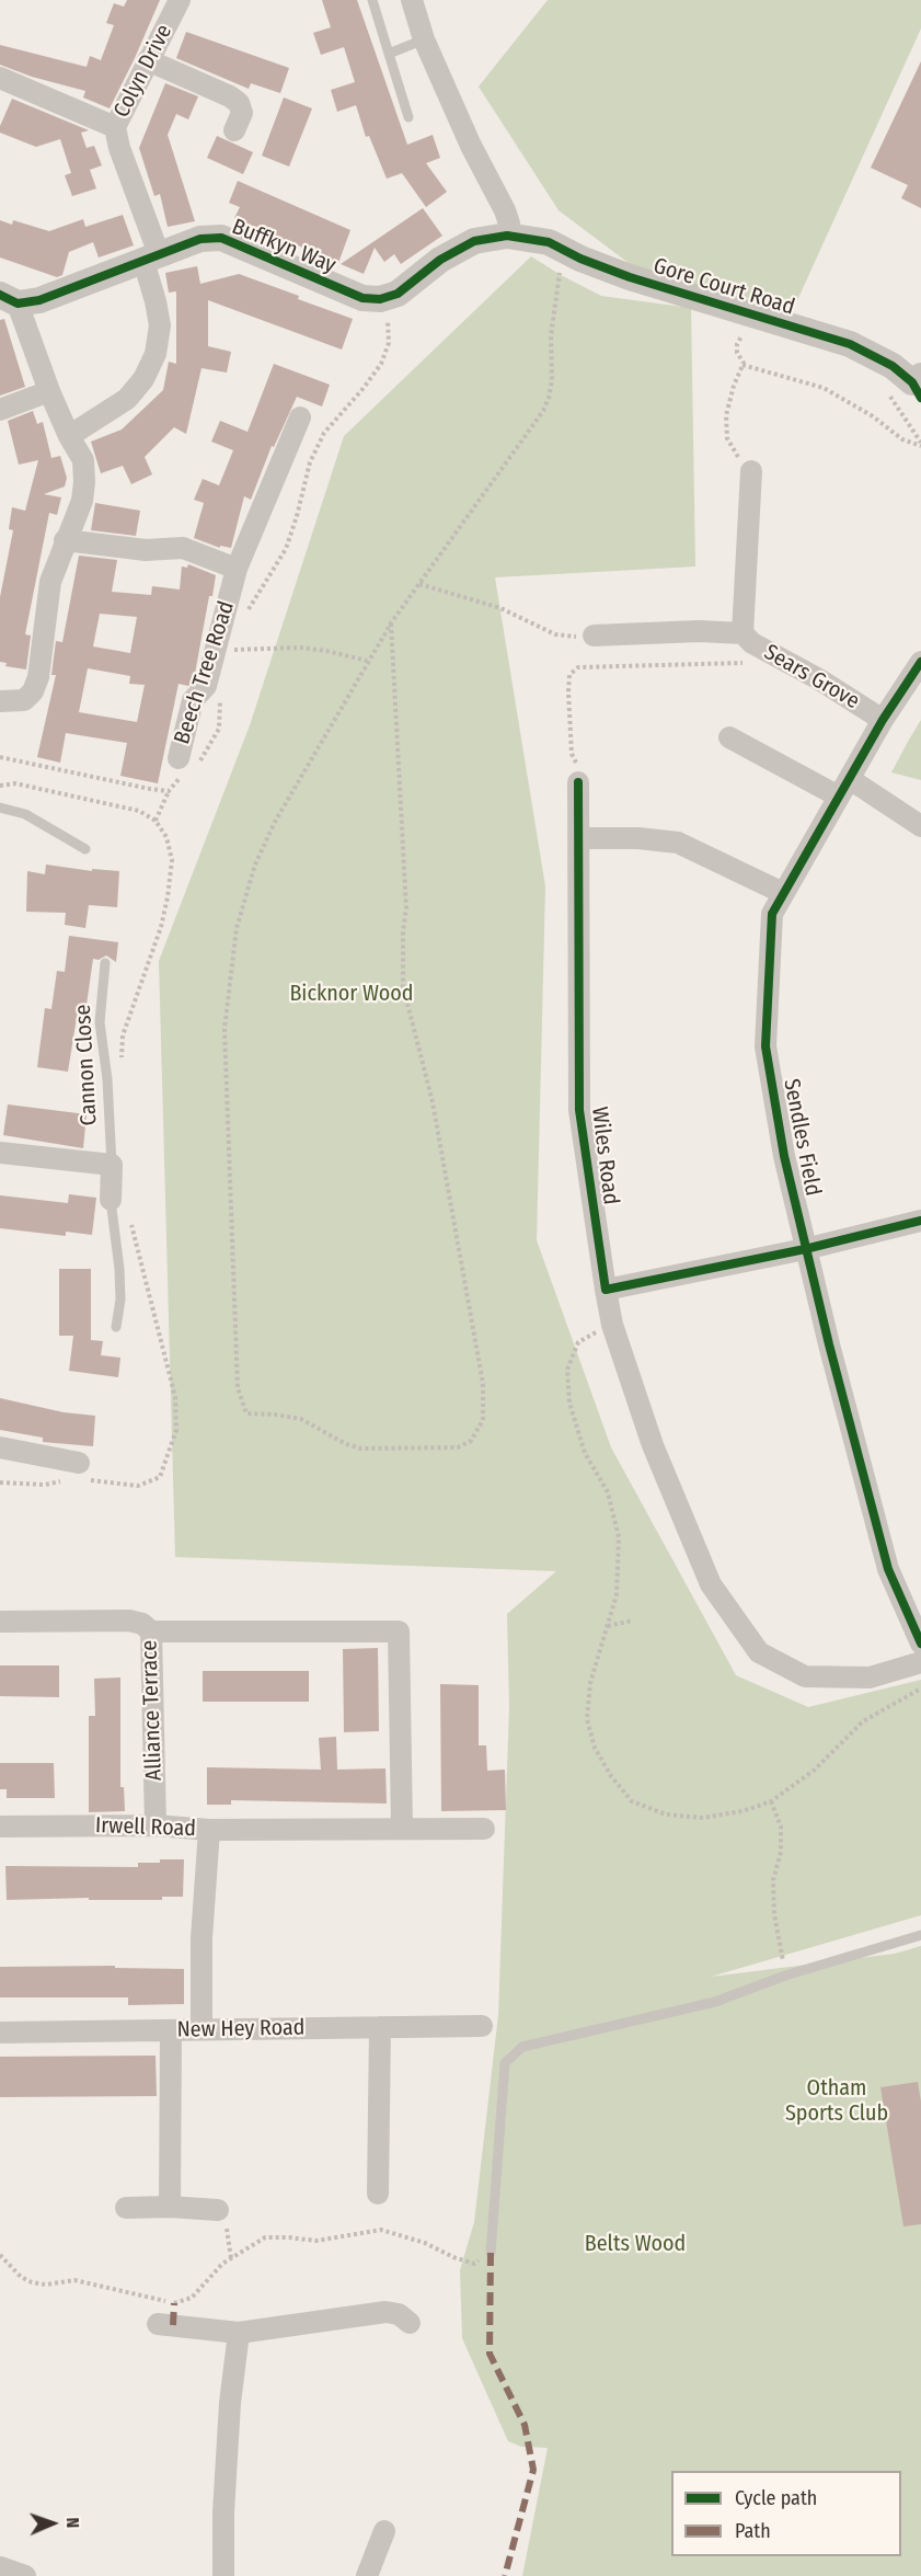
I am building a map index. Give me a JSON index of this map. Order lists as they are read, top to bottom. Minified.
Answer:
{"streets":{"street":["Colyn Drive","Buffkyn Way","Gore Court Road","Beech Tree Road","Sears Grove","Sendles Field","Wiles Road","Alliance Terrace","Irwell Road","New Hey Road"],"lane":["Cannon Close"]},"crossings":[["Colyn Drive","Buffkyn Way"],["Buffkyn Way","Gore Court Road"],["Sears Grove","Sendles Field"],["Alliance Terrace","Irwell Road"],["Irwell Road","New Hey Road"]],"parks":["Bicknor Wood","Otham Sports Club","Belts Wood"],"legend":["Cycle path","Path"],"north":"right"}
